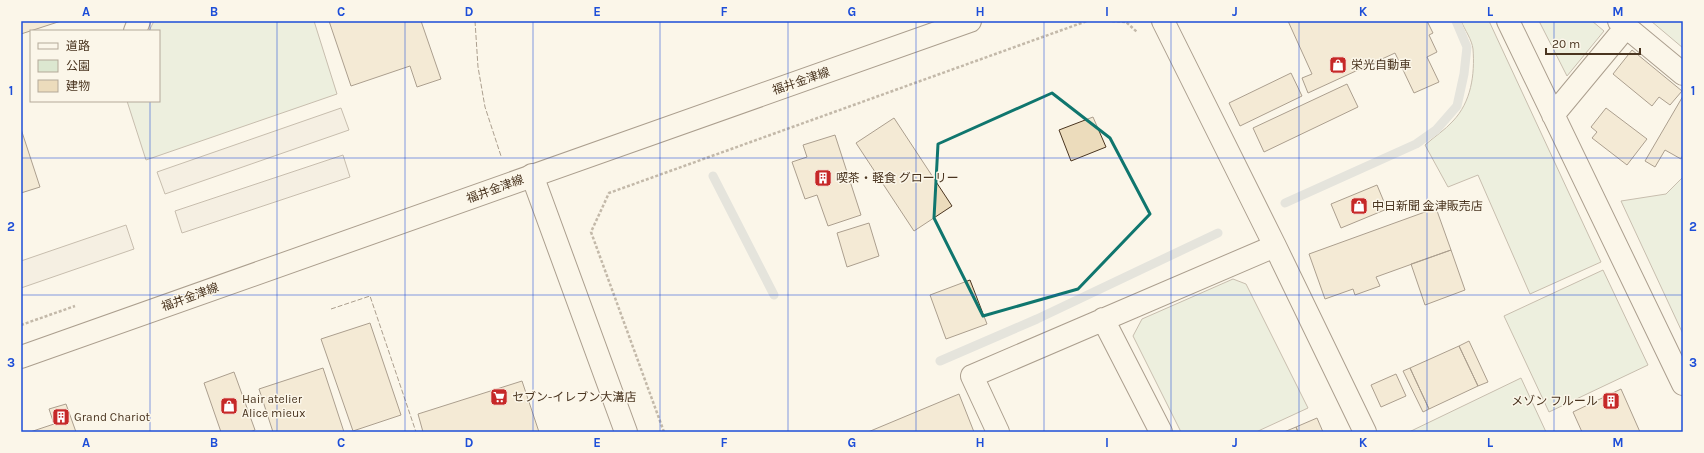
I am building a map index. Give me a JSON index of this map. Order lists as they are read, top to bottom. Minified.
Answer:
{"streets":{"street":["福井金津線"]},"places":{"shop":["栄光自動車","中日新聞 金津販売店","Hair atelier Alice mieux"],"building":["喫茶・軽食 グローリー","メゾン フルール","Grand Chariot"],"supermarket":["セブン-イレブン大溝店"]},"legend":["道路","公園","建物"],"scale_bar":"20 m","grid":{"columns":["A","B","C","D","E","F","G","H","I","J","K","L","M"],"rows":["1","2","3"]}}
